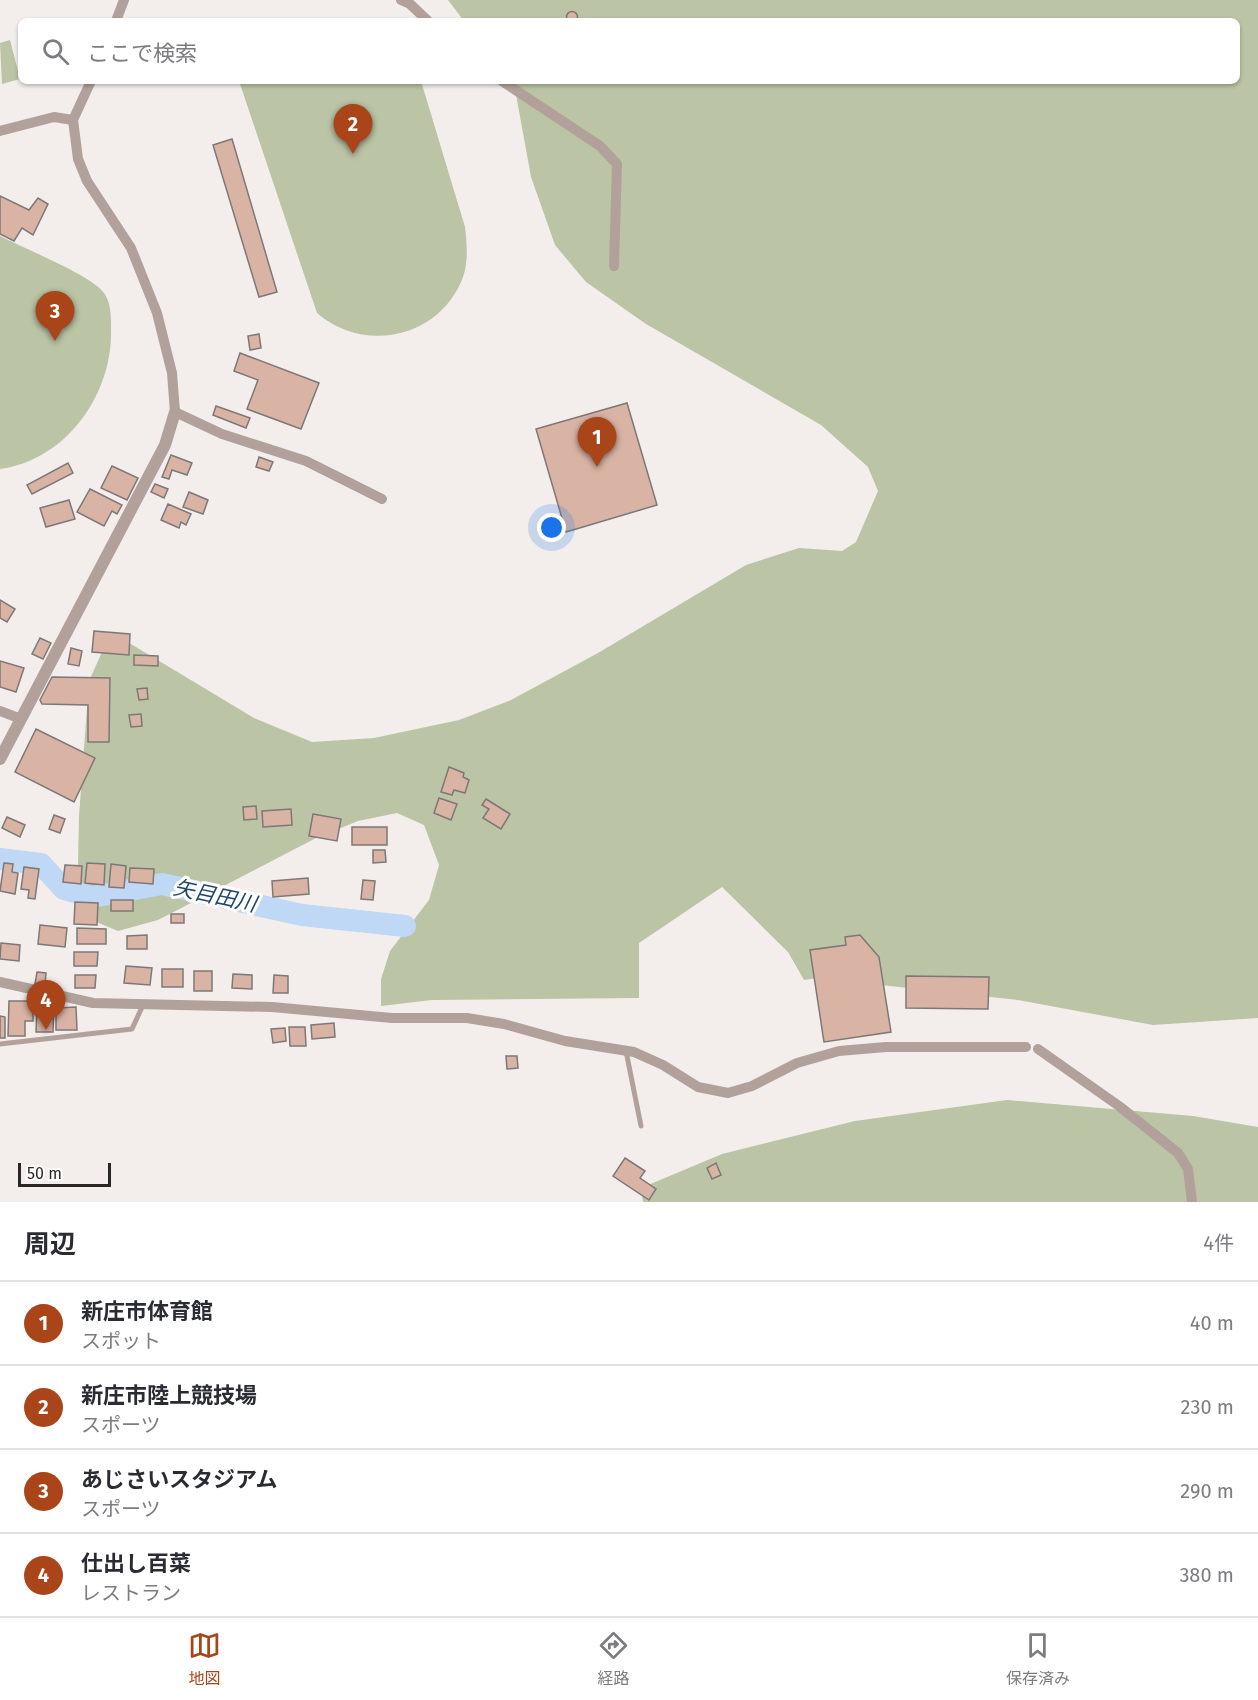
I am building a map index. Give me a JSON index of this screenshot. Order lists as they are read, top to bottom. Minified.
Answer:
{"water":["矢目田川"],"scale_bar":"50 m","page":{"search":"ここで検索","pins":["2","3","1","4"],"scale":"50 m","heading":["周辺","4件"],"list":[{"mark":"1","name":"新庄市体育館","note":"スポット","value":"40 m"},{"mark":"2","name":"新庄市陸上競技場","note":"スポーツ","value":"230 m"},{"mark":"3","name":"あじさいスタジアム","note":"スポーツ","value":"290 m"},{"mark":"4","name":"仕出し百菜","note":"レストラン","value":"380 m"}],"nav":["地図","経路","保存済み"]}}
